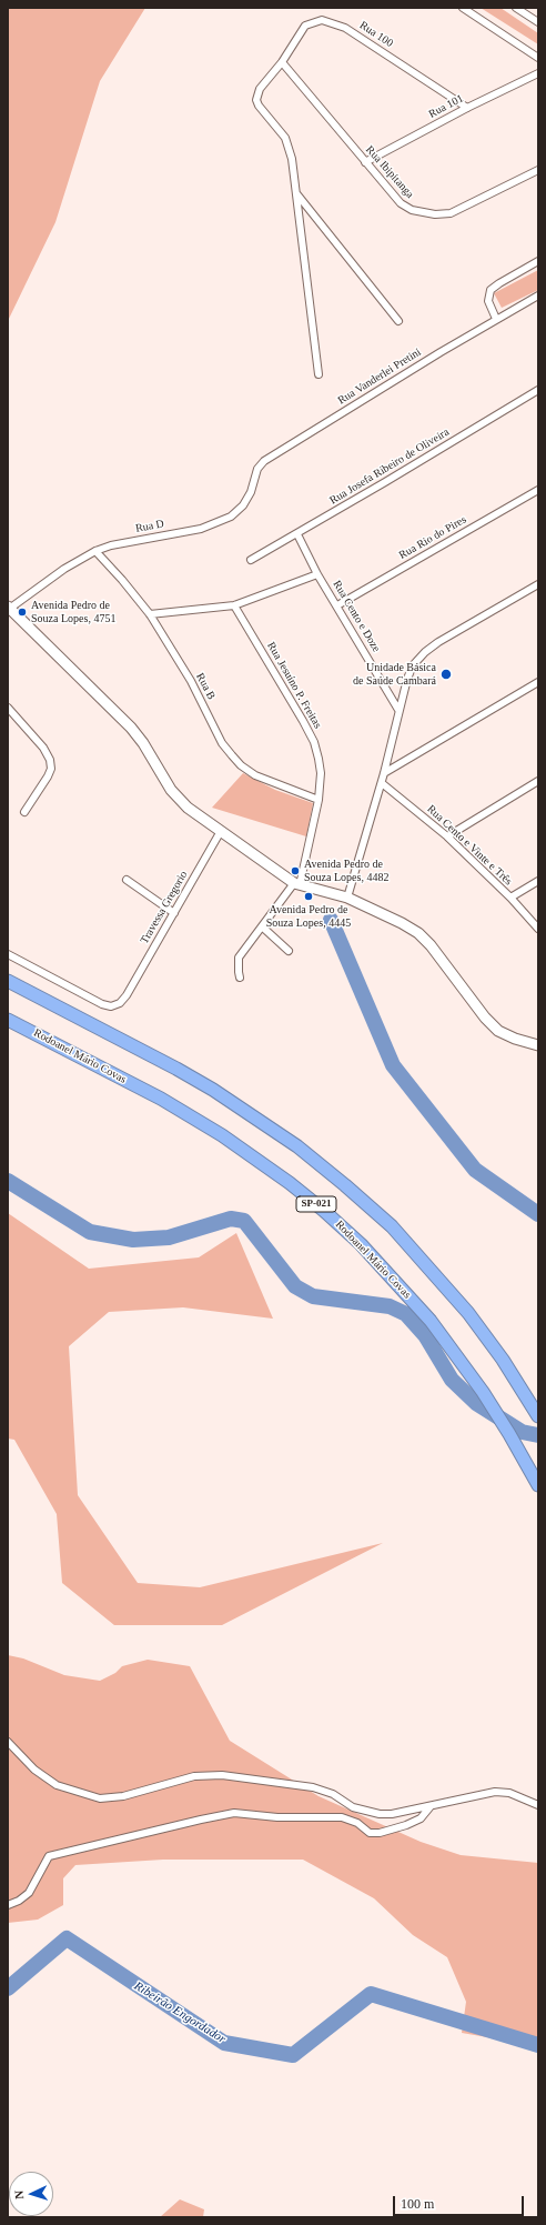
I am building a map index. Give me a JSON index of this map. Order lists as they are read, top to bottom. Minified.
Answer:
{"streets":{"highway":["Rodoanel Mário Covas","SP-021"],"street":["Rua 100","Rua 101","Rua Ibipitanga","Rua Vanderlei Pretini","Rua Josefa Ribeiro de Oliveira","Rua D","Rua Rio do Pires","Rua Cento e Doze","Rua Jesuíno P. Freitas","Rua B","Rua Cento e Vinte e Três","Travessa Gregorio"]},"crossings":[["Rua 100","Rua 101"],["Rua 100","Rua Ibipitanga"],["Rua 101","Rua Ibipitanga"],["Rua Vanderlei Pretini","Rua D"],["Rua Josefa Ribeiro de Oliveira","Rua Cento e Doze"],["Rua D","Rua B"],["Rua Rio do Pires","Rua Cento e Doze"],["Rua Jesuíno P. Freitas","Rua B"]],"water":["Ribeirão Engordador"],"places":["Avenida Pedro de Souza Lopes, 4751","Unidade Básica de Saúde Cambará","Avenida Pedro de Souza Lopes, 4482","Avenida Pedro de Souza Lopes, 4445"],"scale_bar":"100 m","north":"left"}
